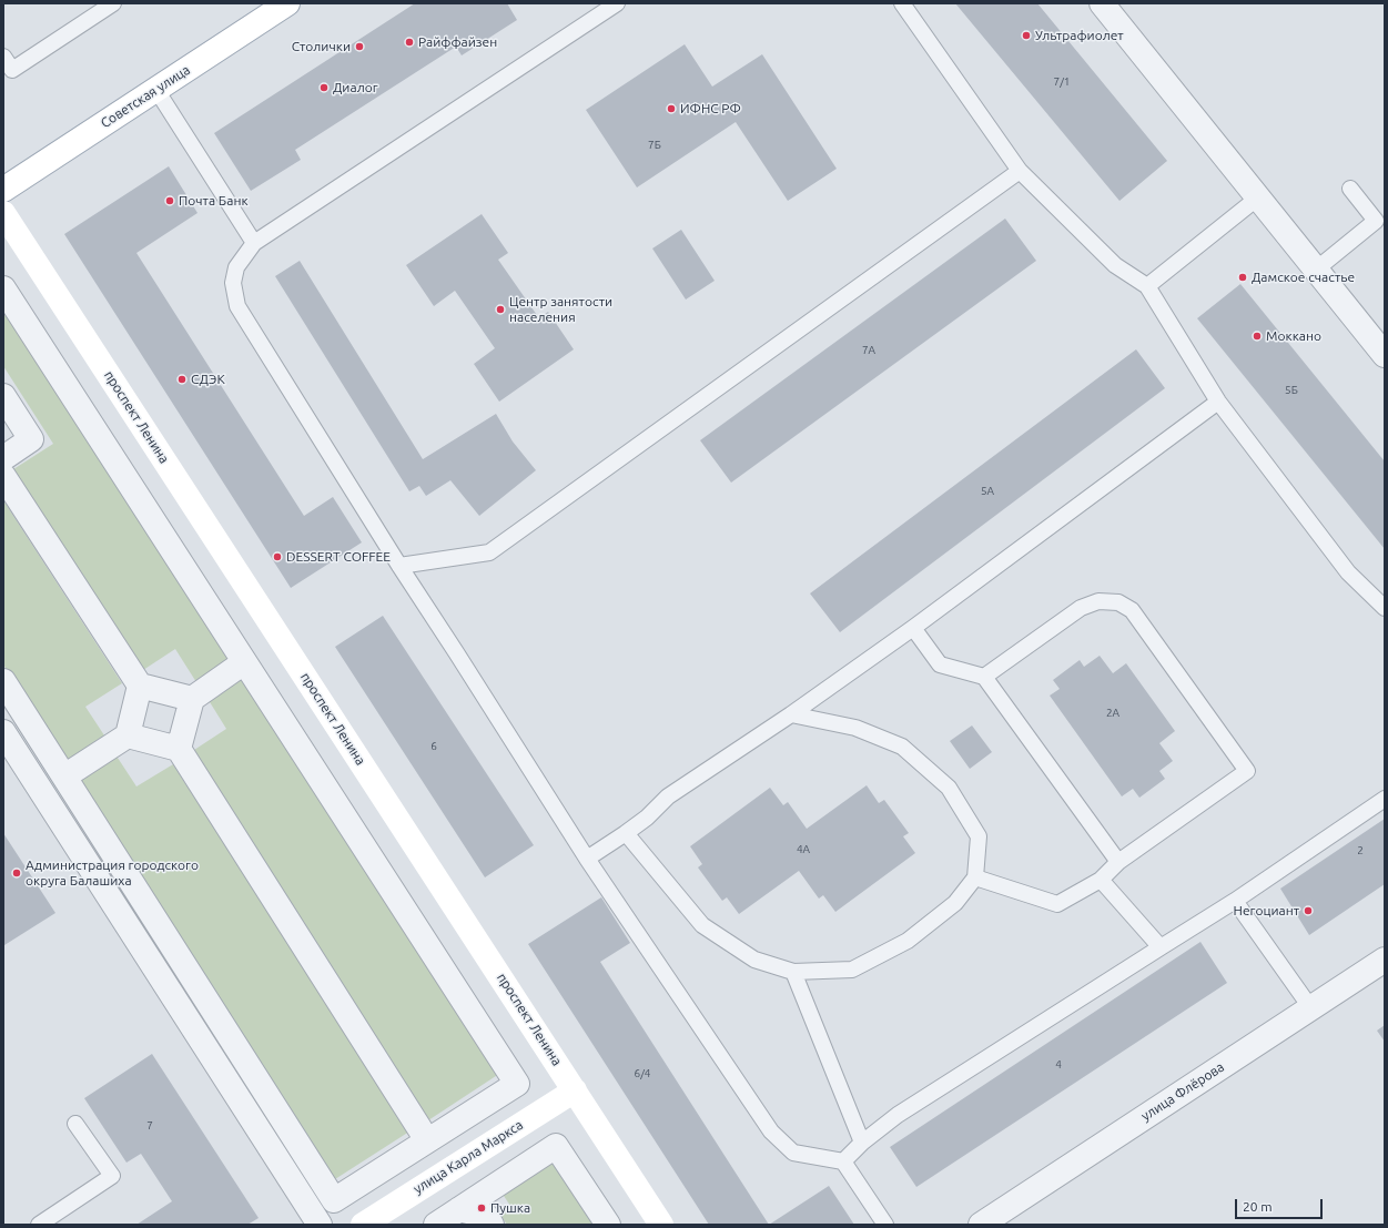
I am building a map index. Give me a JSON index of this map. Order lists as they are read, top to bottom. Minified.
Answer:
{"streets":{"street":["Советская улица","проспект Ленина","улица Флёрова","улица Карла Маркса"]},"crossings":[["проспект Ленина","улица Карла Маркса"]],"places":["Ультрафиолет","Райффайзен","Столички","Диалог","ИФНС РФ","Почта Банк","Дамское счастье","Центр занятости населения","Моккано","СДЭК","DESSERT COFFEE","Администрация городского округа Балашиха","Негоциант","Пушка"],"house_numbers":["7/1","7Б","7А","5Б","5А","2А","6","4А","2","4","6/4","7"],"scale_bar":"20 m"}
